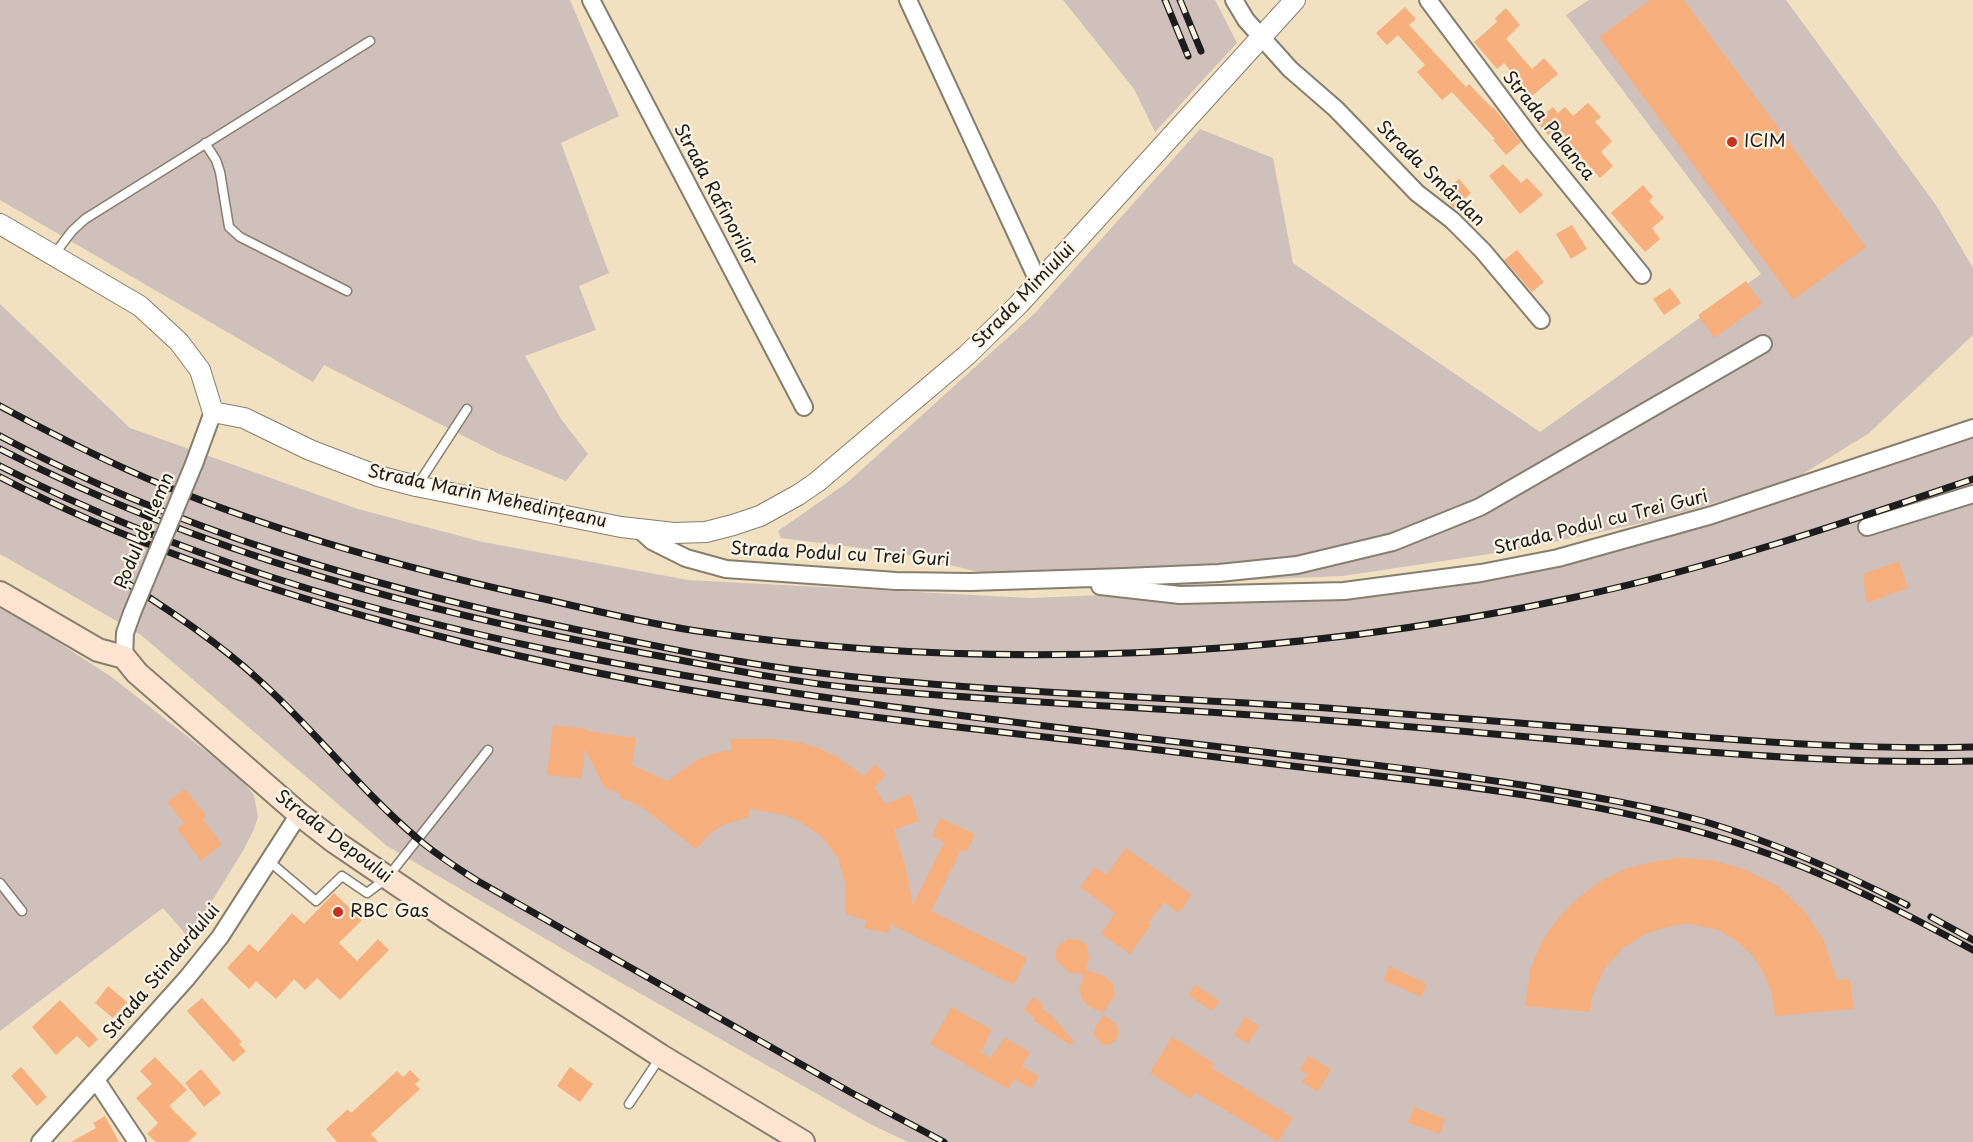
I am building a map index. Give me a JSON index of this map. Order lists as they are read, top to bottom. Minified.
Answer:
{"streets":{"main road":["Strada Depoului"],"street":["Strada Palanca","Strada Smârdan","Strada Rafinorilor","Strada Mimiului","Strada Marin Mehedințeanu","Strada Podul cu Trei Guri","Podul de Lemn","Strada Stindardului"]},"crossings":[["Strada Smârdan","Strada Mimiului"],["Strada Mimiului","Strada Marin Mehedințeanu"],["Strada Marin Mehedințeanu","Strada Podul cu Trei Guri"],["Strada Marin Mehedințeanu","Podul de Lemn"],["Podul de Lemn","Strada Depoului"],["Strada Depoului","Strada Stindardului"]],"places":["ICIM","RBC Gas"]}
